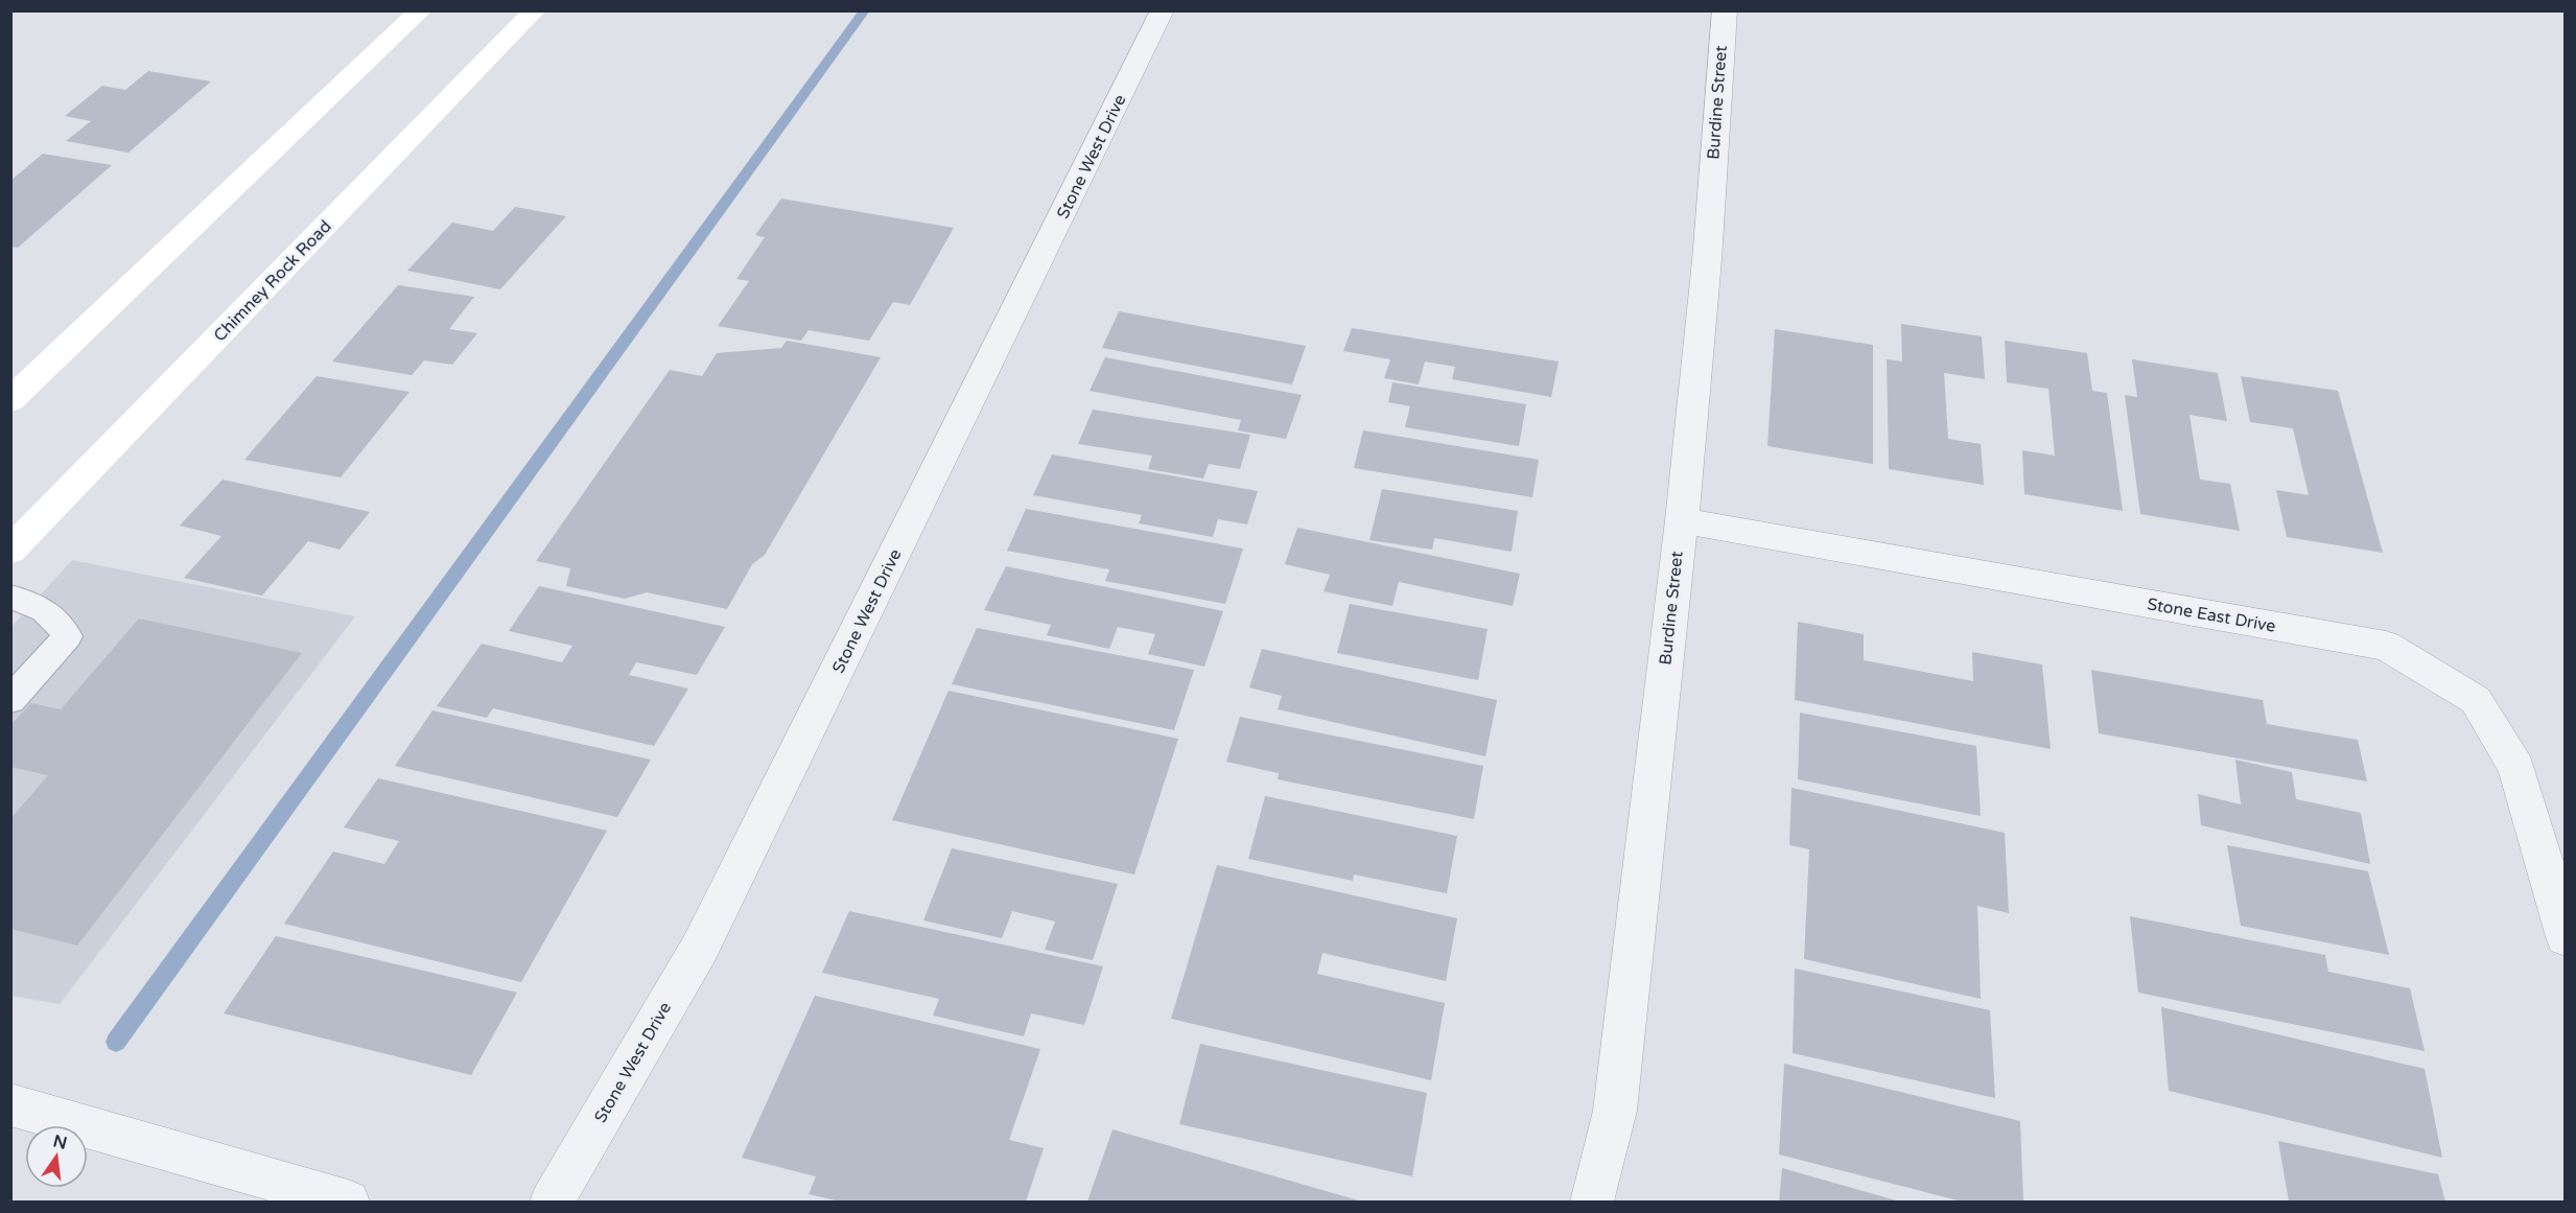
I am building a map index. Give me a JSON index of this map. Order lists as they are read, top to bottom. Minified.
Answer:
{"streets":{"main road":["Chimney Rock Road"],"street":["Burdine Street","Stone West Drive","Stone East Drive"]},"crossings":[["Burdine Street","Stone East Drive"]],"north":"top"}
